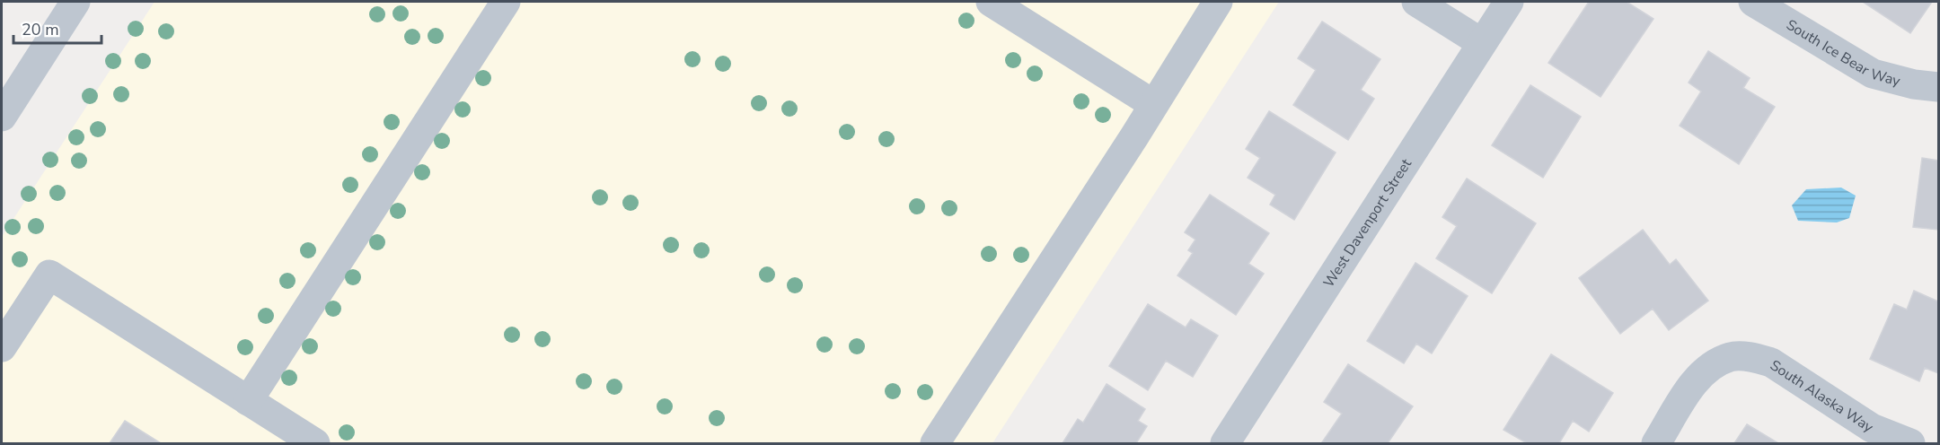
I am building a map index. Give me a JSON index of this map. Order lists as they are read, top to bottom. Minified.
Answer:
{"streets":{"street":["South Ice Bear Way","West Davenport Street","South Alaska Way"]},"scale_bar":"20 m"}
